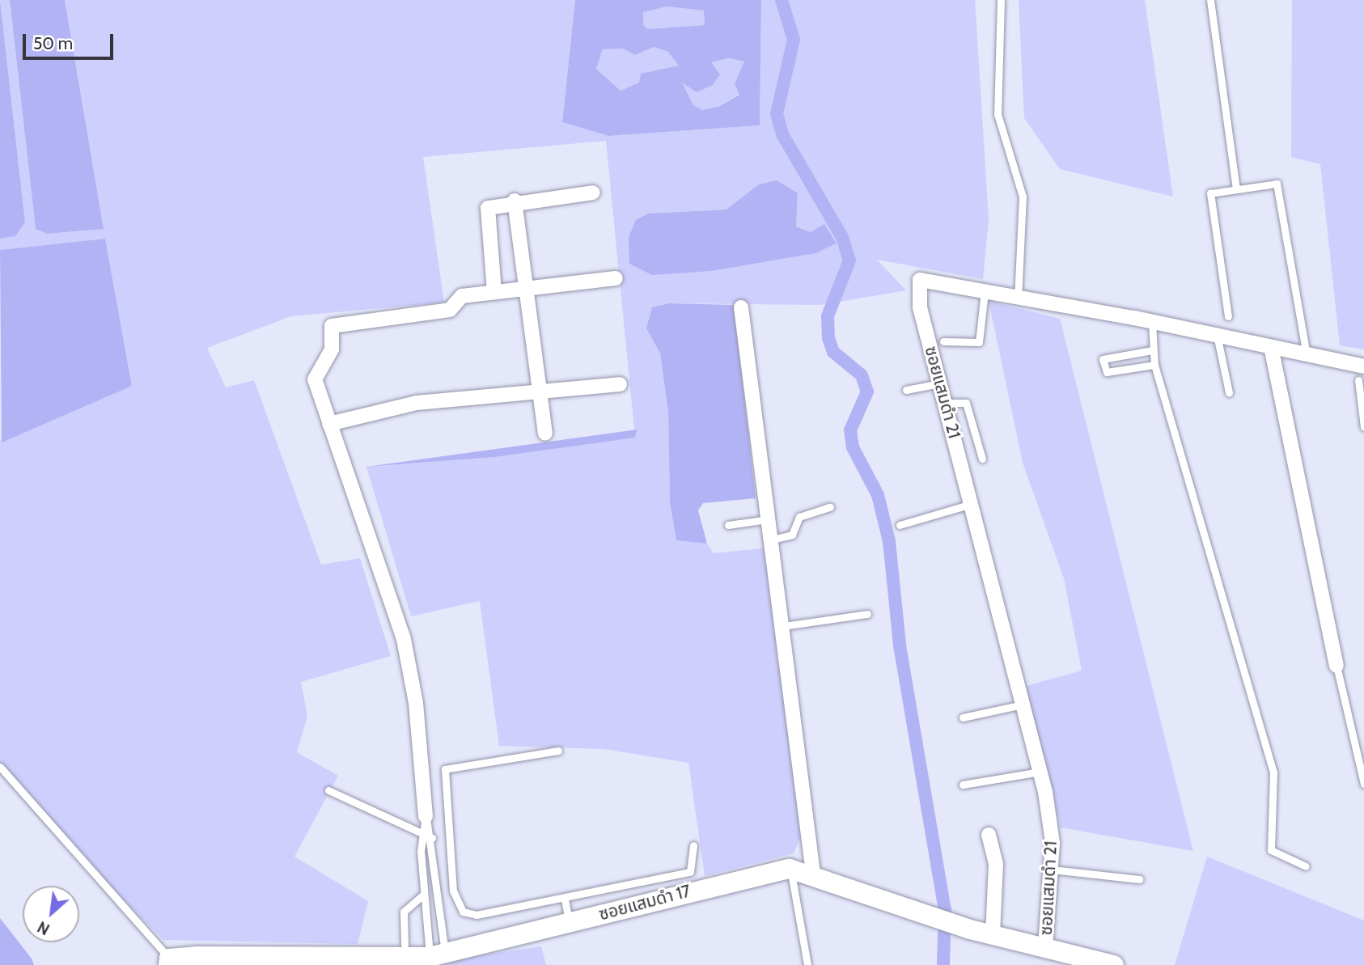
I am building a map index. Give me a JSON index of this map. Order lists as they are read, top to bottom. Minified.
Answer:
{"streets":{"street":["ซอยแสมดำ 21","ซอยแสมดำ 17"]},"crossings":[["ซอยแสมดำ 21","ซอยแสมดำ 17"]],"scale_bar":"50 m","north":"bottom left"}
